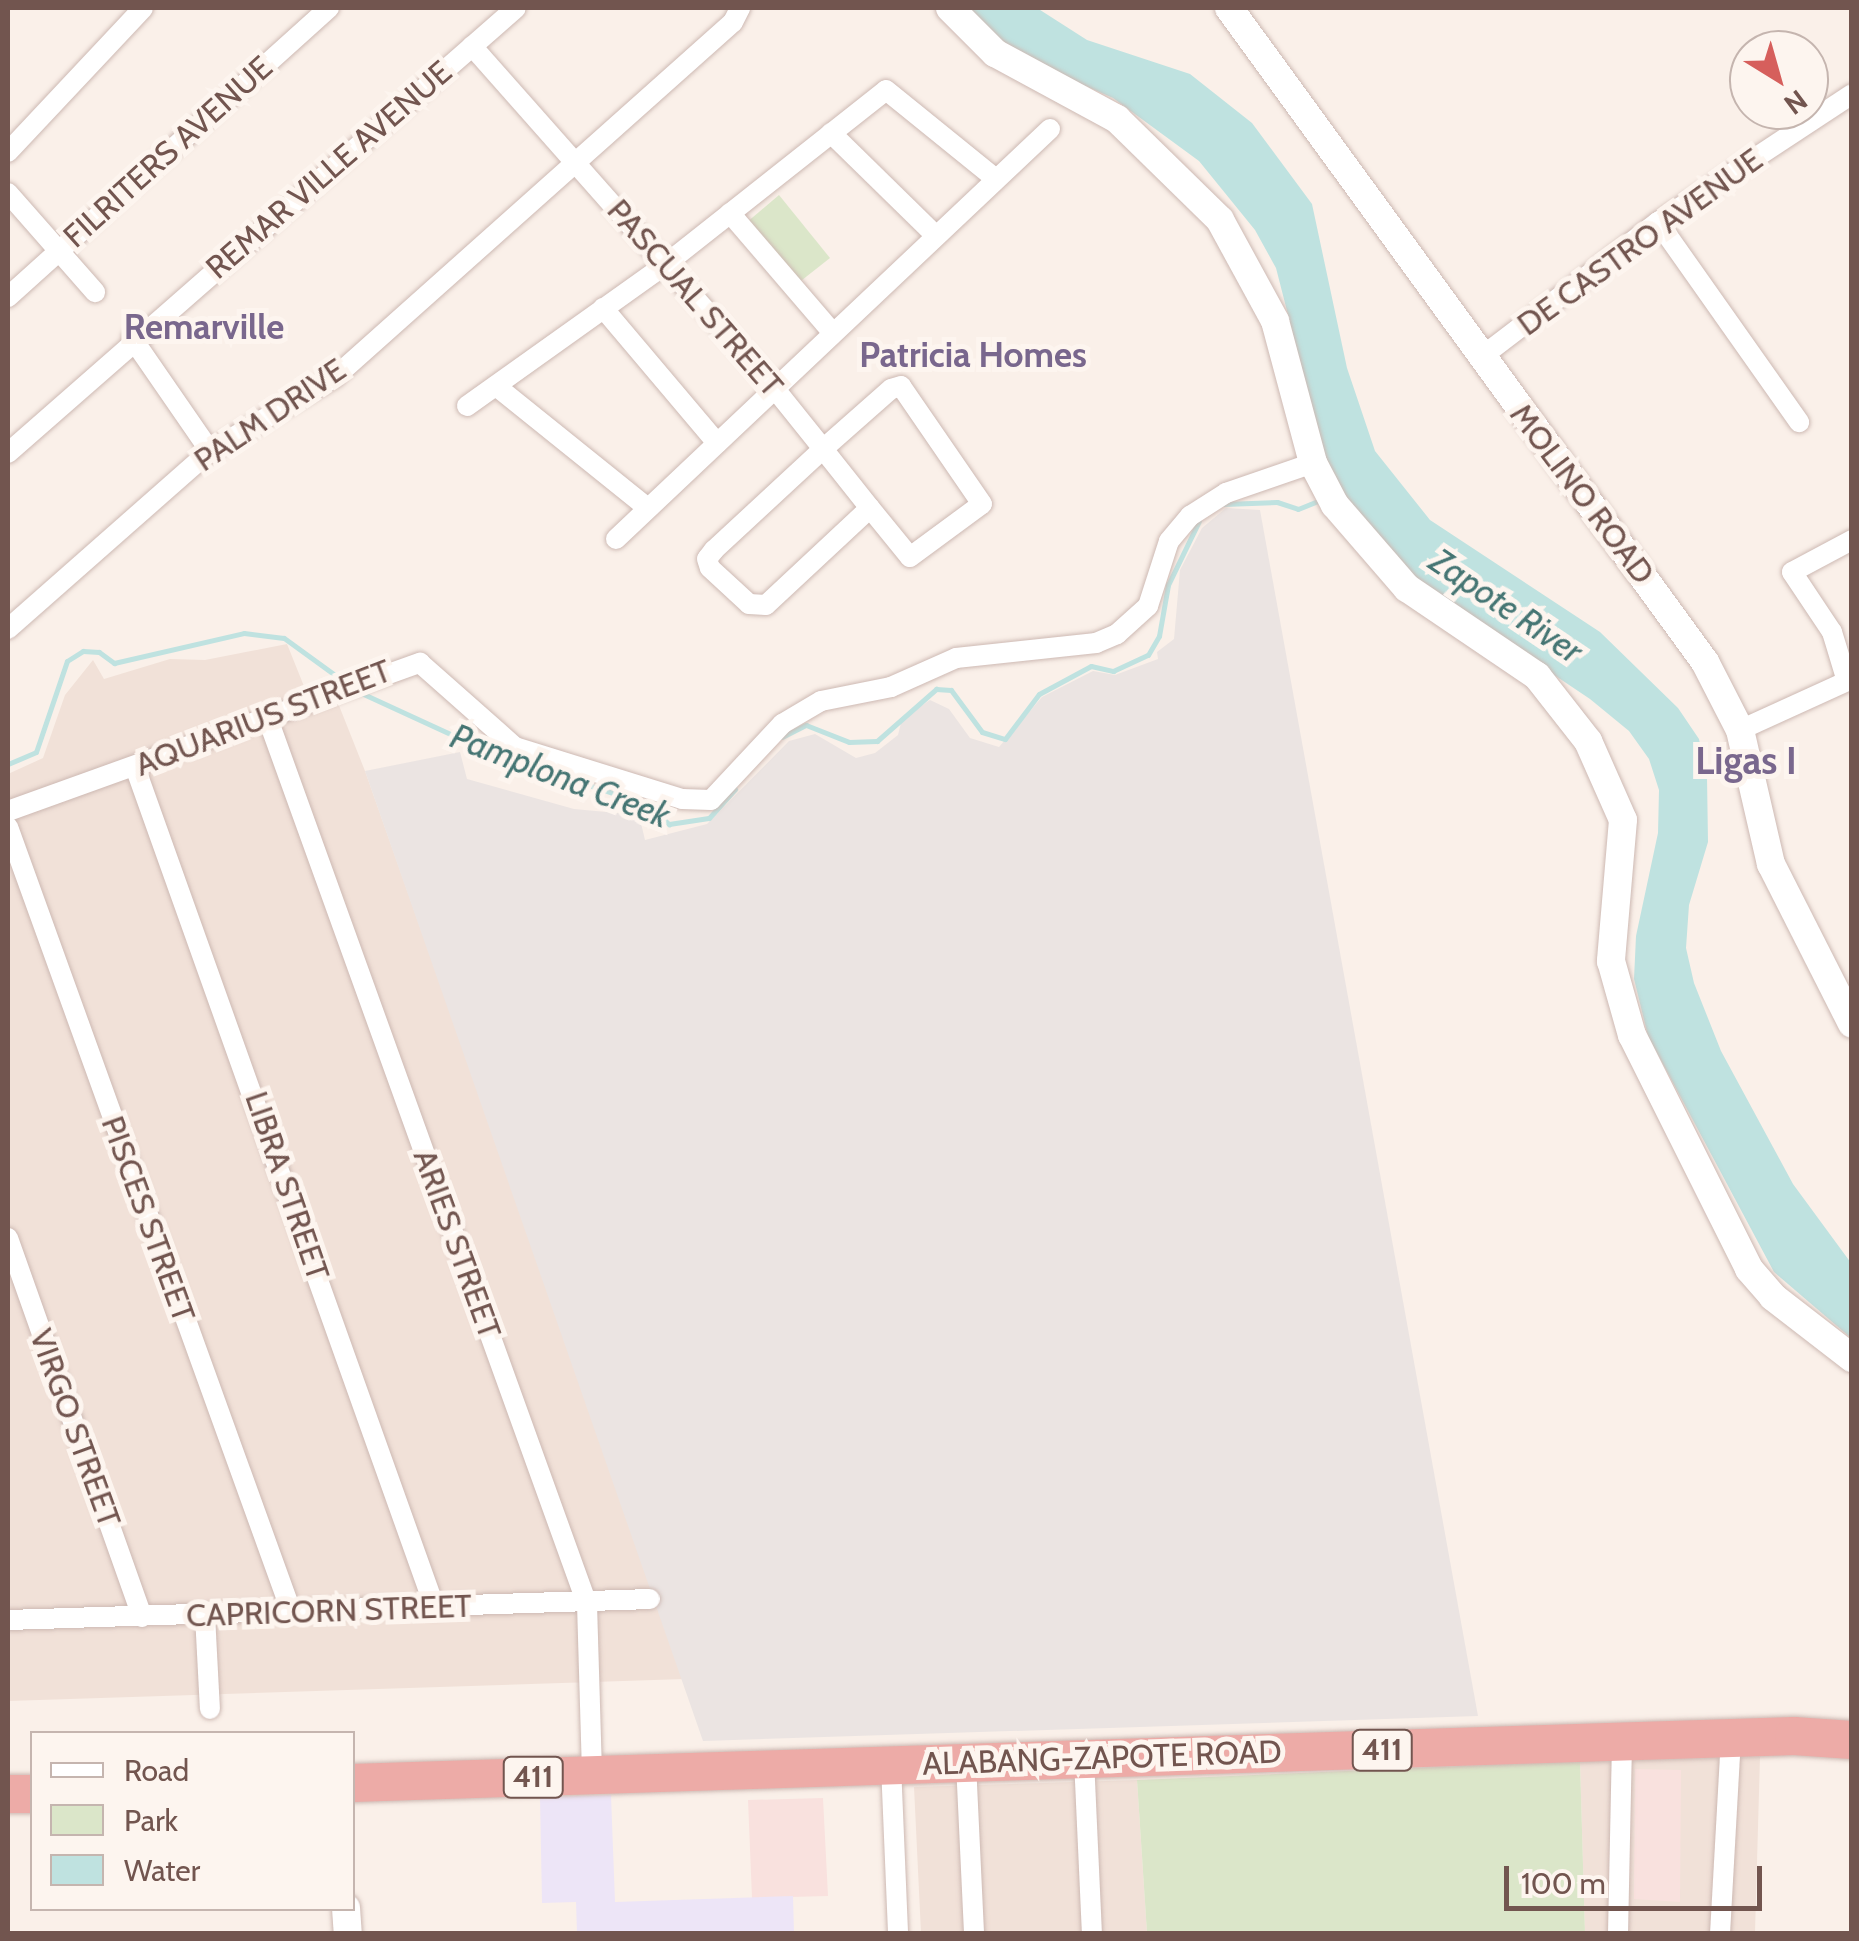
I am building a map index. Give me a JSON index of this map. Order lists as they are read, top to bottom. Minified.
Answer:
{"streets":{"highway":["411","ALABANG-ZAPOTE ROAD"],"main road":["MOLINO ROAD"],"street":["FILRITERS AVENUE","REMAR VILLE AVENUE","DE CASTRO AVENUE","PASCUAL STREET","PALM DRIVE","AQUARIUS STREET","LIBRA STREET","PISCES STREET","ARIES STREET","VIRGO STREET","CAPRICORN STREET"]},"crossings":[["REMAR VILLE AVENUE","PASCUAL STREET"],["DE CASTRO AVENUE","MOLINO ROAD"],["PASCUAL STREET","PALM DRIVE"],["AQUARIUS STREET","LIBRA STREET"],["AQUARIUS STREET","ARIES STREET"],["LIBRA STREET","CAPRICORN STREET"],["PISCES STREET","CAPRICORN STREET"],["ARIES STREET","CAPRICORN STREET"],["ARIES STREET","ALABANG-ZAPOTE ROAD"],["VIRGO STREET","CAPRICORN STREET"]],"districts":["Remarville","Patricia Homes","Ligas I"],"water":["Zapote River","Pamplona Creek"],"legend":["Road","Park","Water"],"scale_bar":"100 m","north":"bottom right"}
